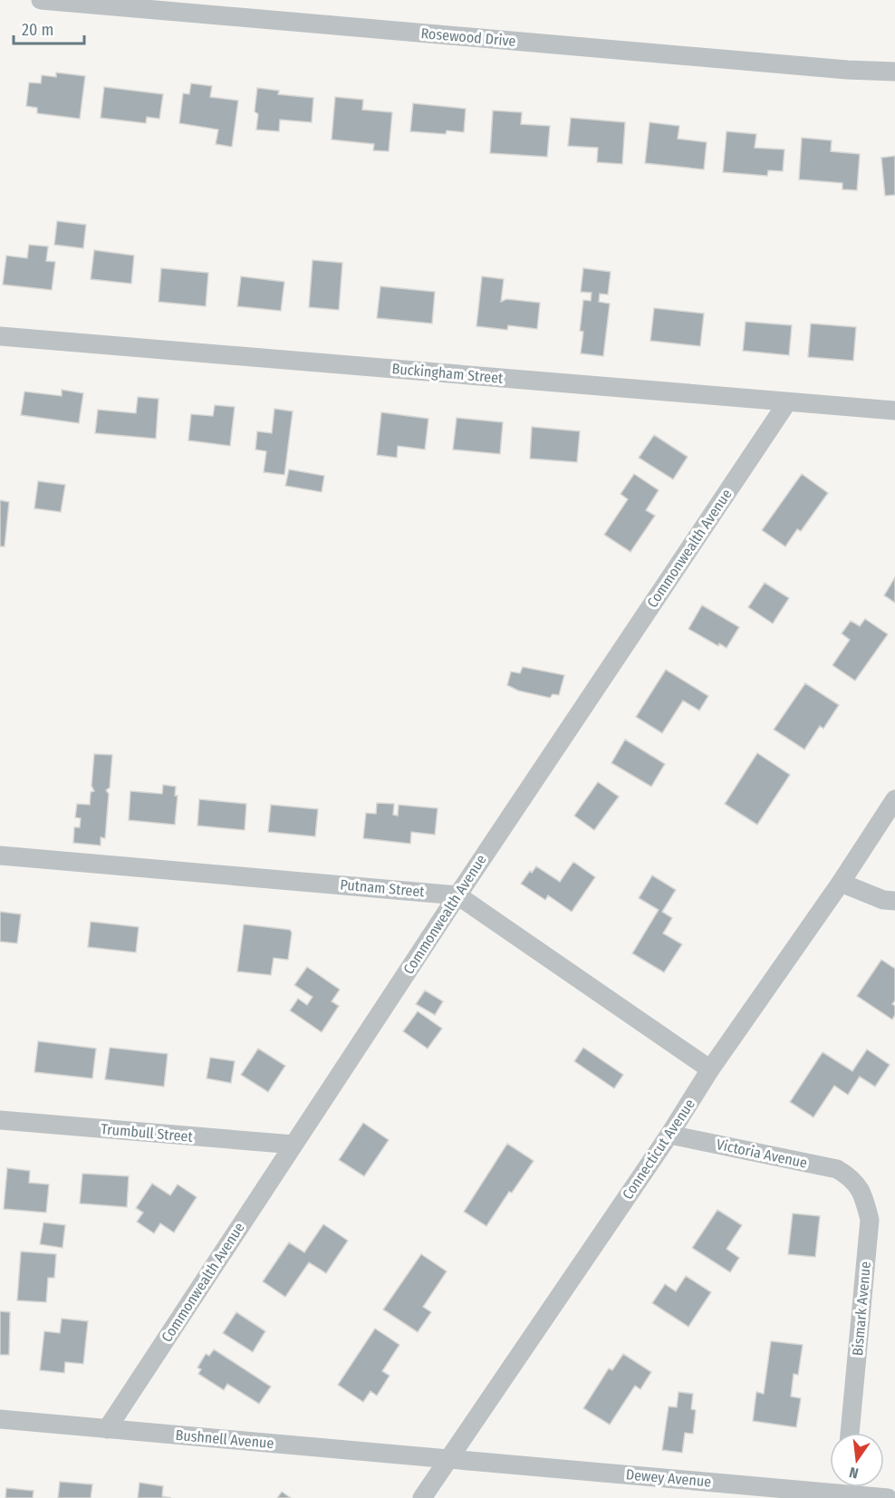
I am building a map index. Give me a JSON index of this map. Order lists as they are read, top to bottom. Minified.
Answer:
{"streets":{"street":["Rosewood Drive","Buckingham Street","Commonwealth Avenue","Putnam Street","Trumbull Street","Connecticut Avenue","Victoria Avenue","Bismark Avenue","Bushnell Avenue","Dewey Avenue"]},"crossings":[["Buckingham Street","Commonwealth Avenue"],["Commonwealth Avenue","Putnam Street"],["Commonwealth Avenue","Trumbull Street"],["Commonwealth Avenue","Bushnell Avenue"],["Putnam Street","Connecticut Avenue"],["Connecticut Avenue","Victoria Avenue"],["Connecticut Avenue","Bushnell Avenue"],["Connecticut Avenue","Dewey Avenue"],["Victoria Avenue","Bismark Avenue"],["Bushnell Avenue","Dewey Avenue"]],"scale_bar":"20 m","north":"bottom"}
